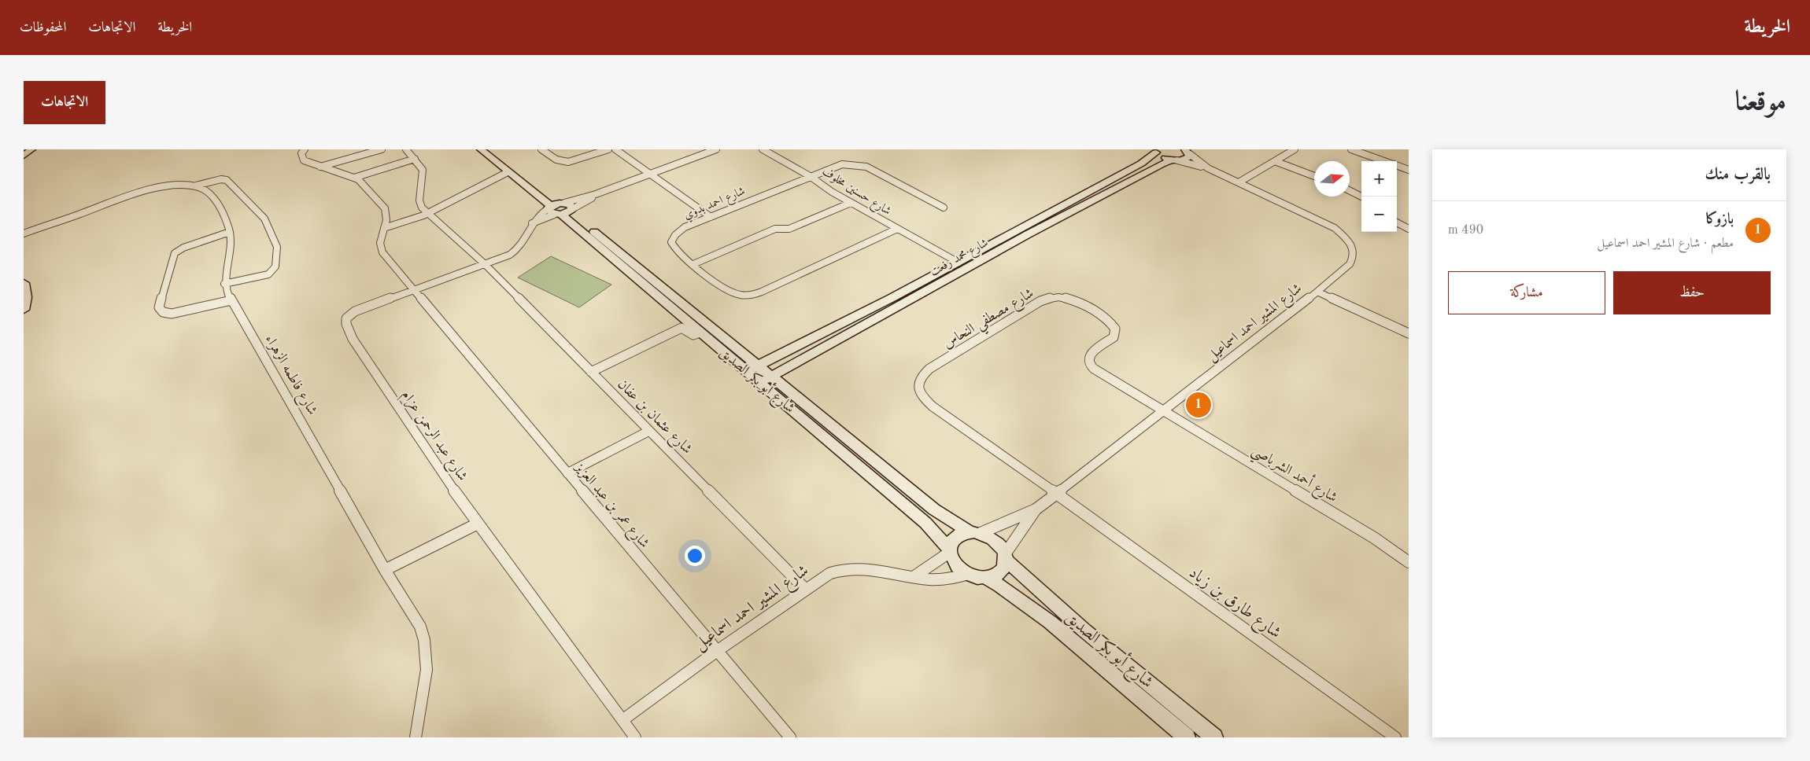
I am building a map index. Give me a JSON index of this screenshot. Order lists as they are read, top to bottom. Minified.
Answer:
{"streets":{"street":["شارع حسنين مخلوف","شارع احمد بدوي","شارع محمد رفعت","شارع مصطفي النحاس","شارع المشير احمد اسماعيل","شارع فاطمه الزهراء","شارع أبو بكر الصديق","شارع عثمان بن عفان","شارع عبد الرحمن عزام","شارع أحمد الشرباصي","شارع عمر بن عبد العزيز","شارع طارق بن زياد"]},"crossings":[["شارع حسنين مخلوف","شارع احمد بدوي"],["شارع حسنين مخلوف","شارع محمد رفعت"],["شارع محمد رفعت","شارع المشير احمد اسماعيل"],["شارع محمد رفعت","شارع أبو بكر الصديق"],["شارع مصطفي النحاس","شارع المشير احمد اسماعيل"],["شارع مصطفي النحاس","شارع أحمد الشرباصي"],["شارع مصطفي النحاس","شارع طارق بن زياد"],["شارع المشير احمد اسماعيل","شارع أبو بكر الصديق"],["شارع المشير احمد اسماعيل","شارع عثمان بن عفان"],["شارع المشير احمد اسماعيل","شارع عبد الرحمن عزام"],["شارع المشير احمد اسماعيل","شارع أحمد الشرباصي"],["شارع المشير احمد اسماعيل","شارع عمر بن عبد العزيز"],["شارع المشير احمد اسماعيل","شارع طارق بن زياد"],["شارع أبو بكر الصديق","شارع عبد الرحمن عزام"],["شارع عثمان بن عفان","شارع عبد الرحمن عزام"],["شارع عبد الرحمن عزام","شارع عمر بن عبد العزيز"]],"north":"right","page":{"header":"الخريطة","nav":["الخريطة","الاتجاهات","المحفوظات"],"title":"موقعنا","buttons":["الاتجاهات",["حفظ","مشاركة"]],"heading":"بالقرب منك","map_buttons":["+","−"],"list":[{"mark":"1","name":"بازوكا","note":"مطعم · شارع المشير احمد اسماعيل","value":"490 m"}],"pins":"1"}}
